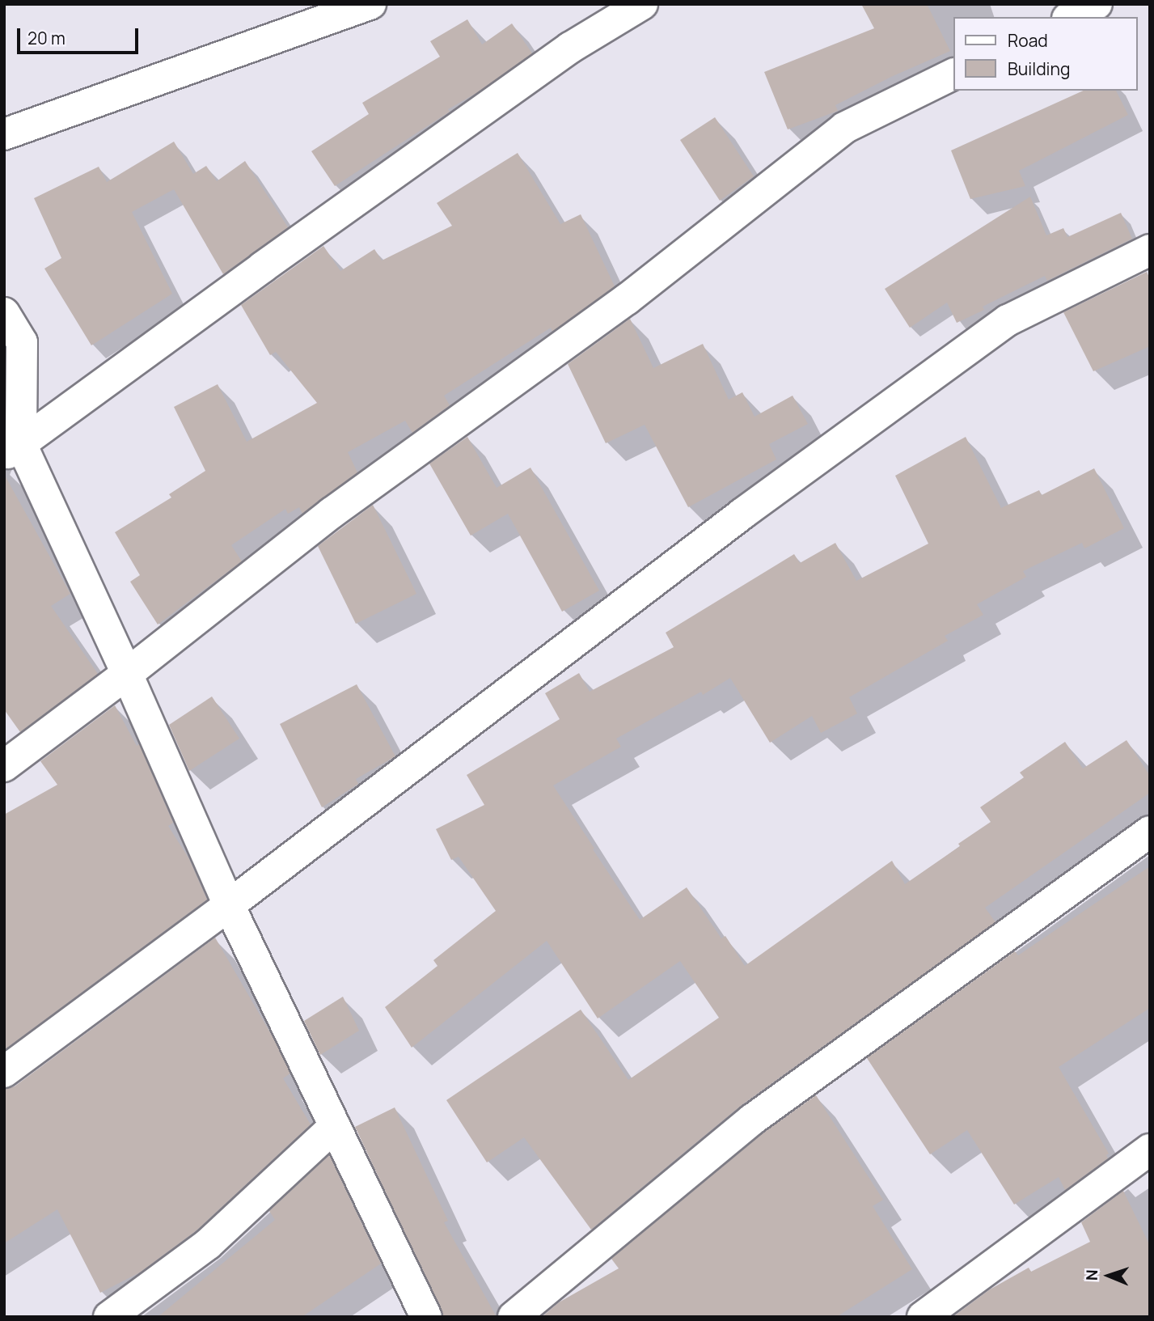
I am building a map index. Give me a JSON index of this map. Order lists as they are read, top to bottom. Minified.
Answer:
{"legend":["Road","Building"],"scale_bar":"20 m","north":"left"}
